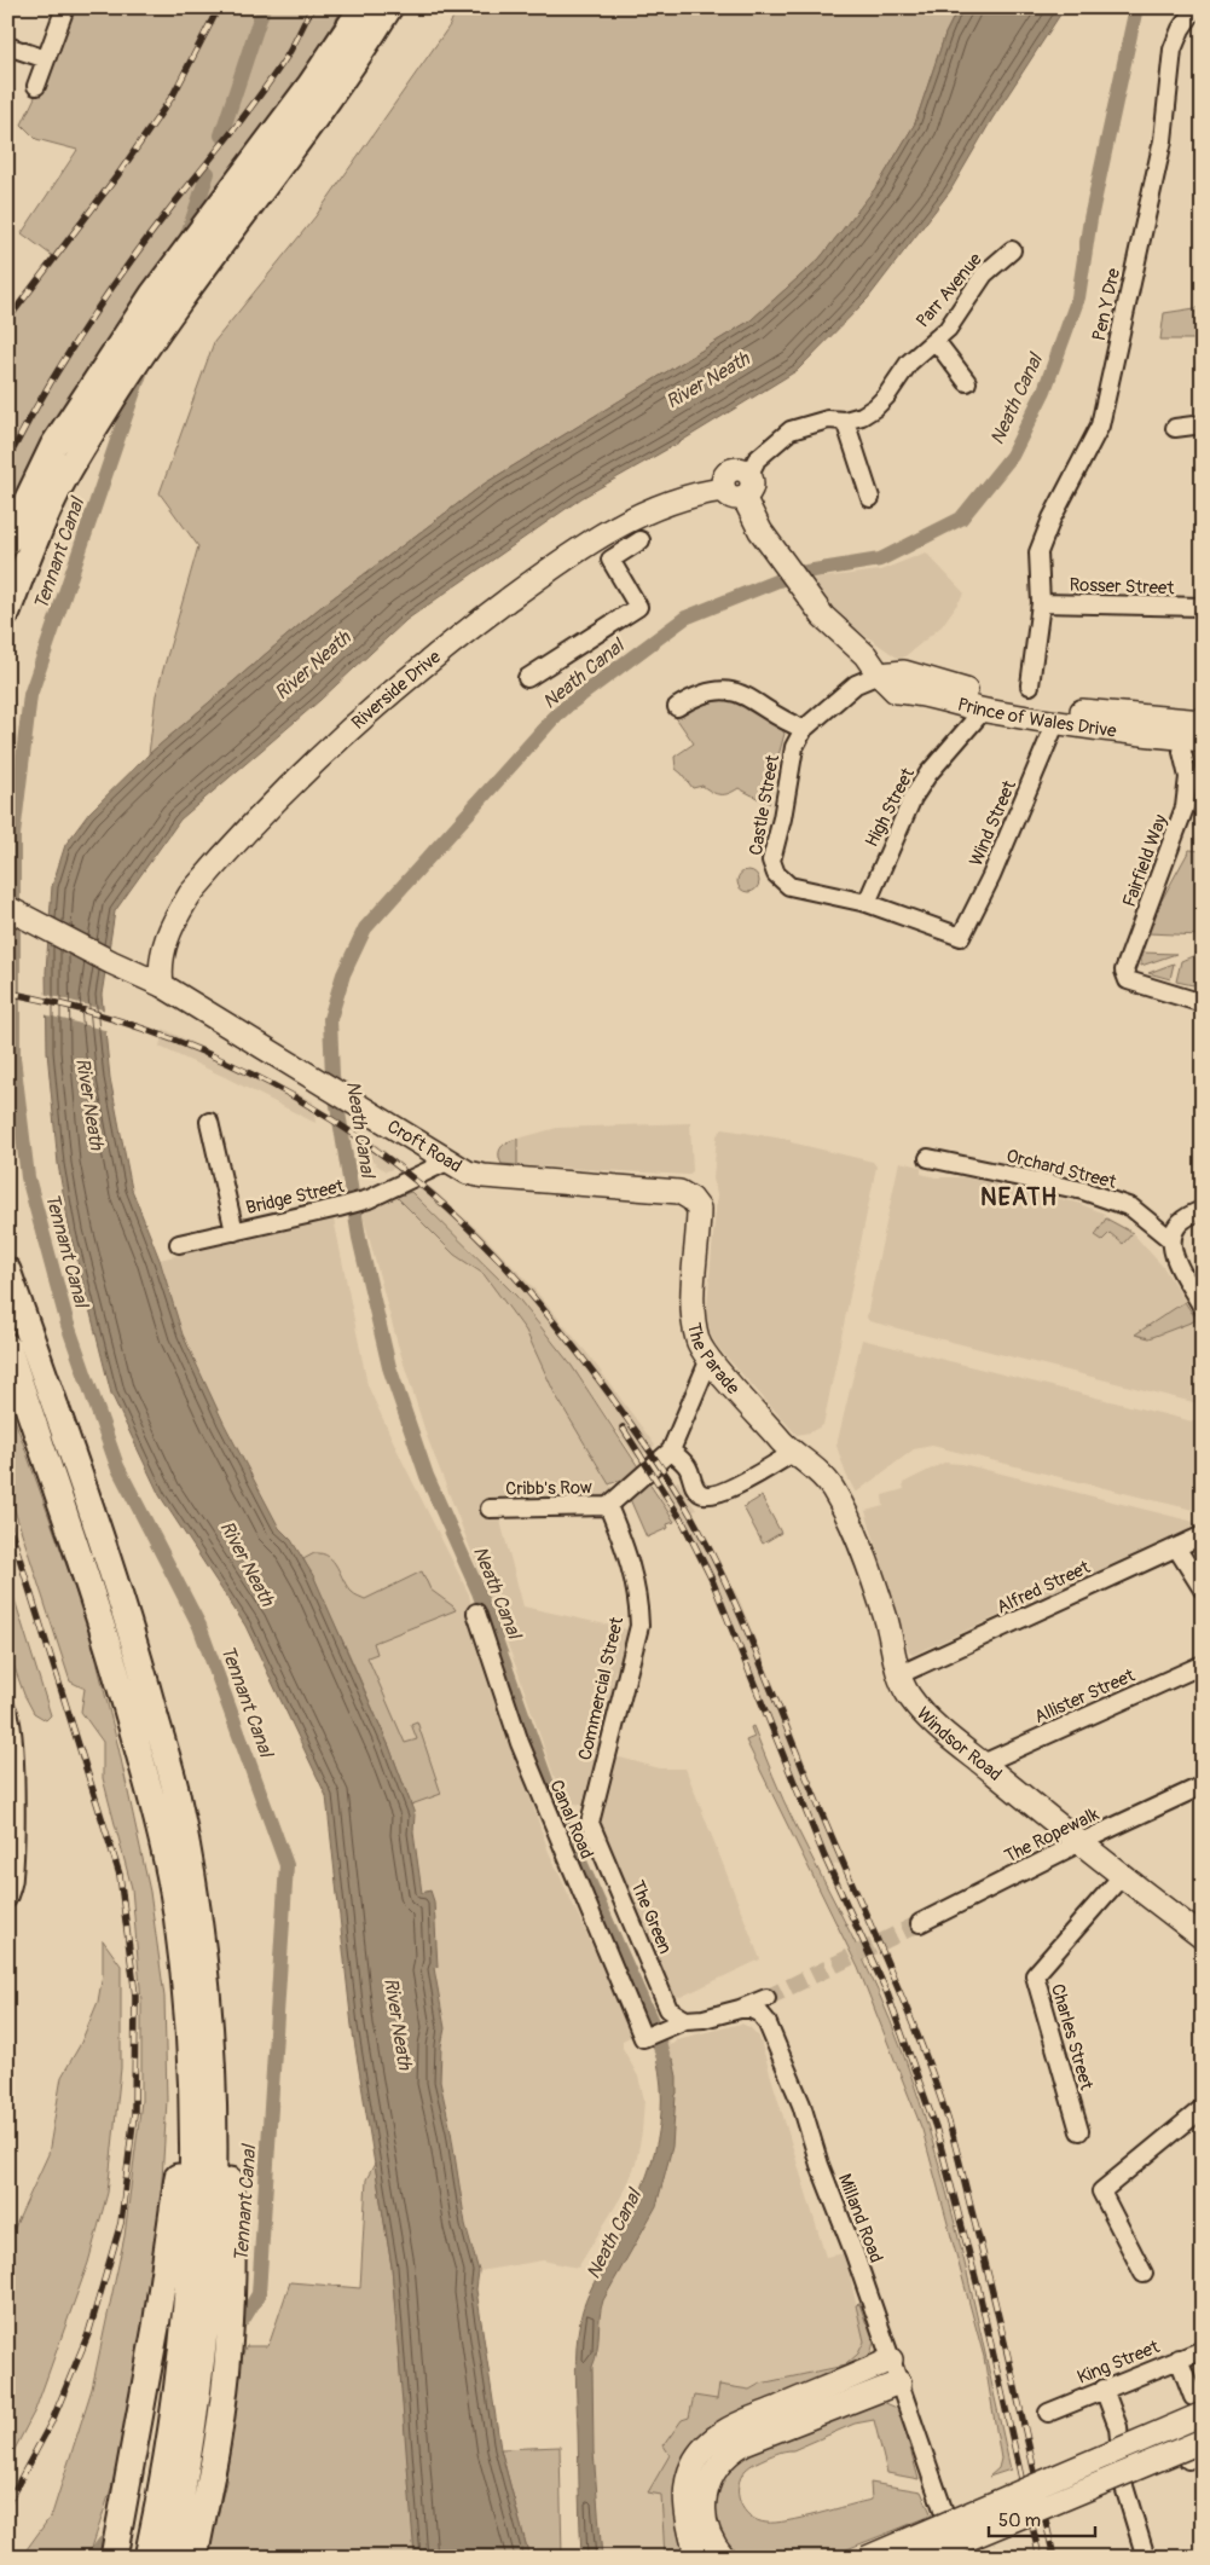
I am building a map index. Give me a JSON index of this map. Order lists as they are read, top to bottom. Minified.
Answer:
{"streets":{"main road":["Riverside Drive","Prince of Wales Drive","Croft Road","The Parade","Windsor Road"],"street":["Parr Avenue","Pen Y Dre","Rosser Street","Castle Street","High Street","Wind Street","Fairfield Way","Orchard Street","Bridge Street","Cribb's Row","Alfred Street","Commercial Street","Allister Street","Canal Road","The Ropewalk","The Green","Charles Street","Milland Road","King Street"]},"crossings":[["Pen Y Dre","Rosser Street"],["Riverside Drive","Prince of Wales Drive"],["Riverside Drive","Croft Road"],["Prince of Wales Drive","High Street"],["Prince of Wales Drive","Wind Street"],["Castle Street","High Street"],["Castle Street","Wind Street"],["High Street","Wind Street"],["Croft Road","Bridge Street"],["Croft Road","The Parade"],["The Parade","Windsor Road"],["Cribb's Row","Commercial Street"],["Alfred Street","Windsor Road"],["Commercial Street","The Green"],["Allister Street","Windsor Road"],["Windsor Road","The Ropewalk"],["Windsor Road","Charles Street"],["Canal Road","The Green"]],"districts":["NEATH"],"water":["River Neath","Neath Canal","Tennant Canal"],"scale_bar":"50 m"}
